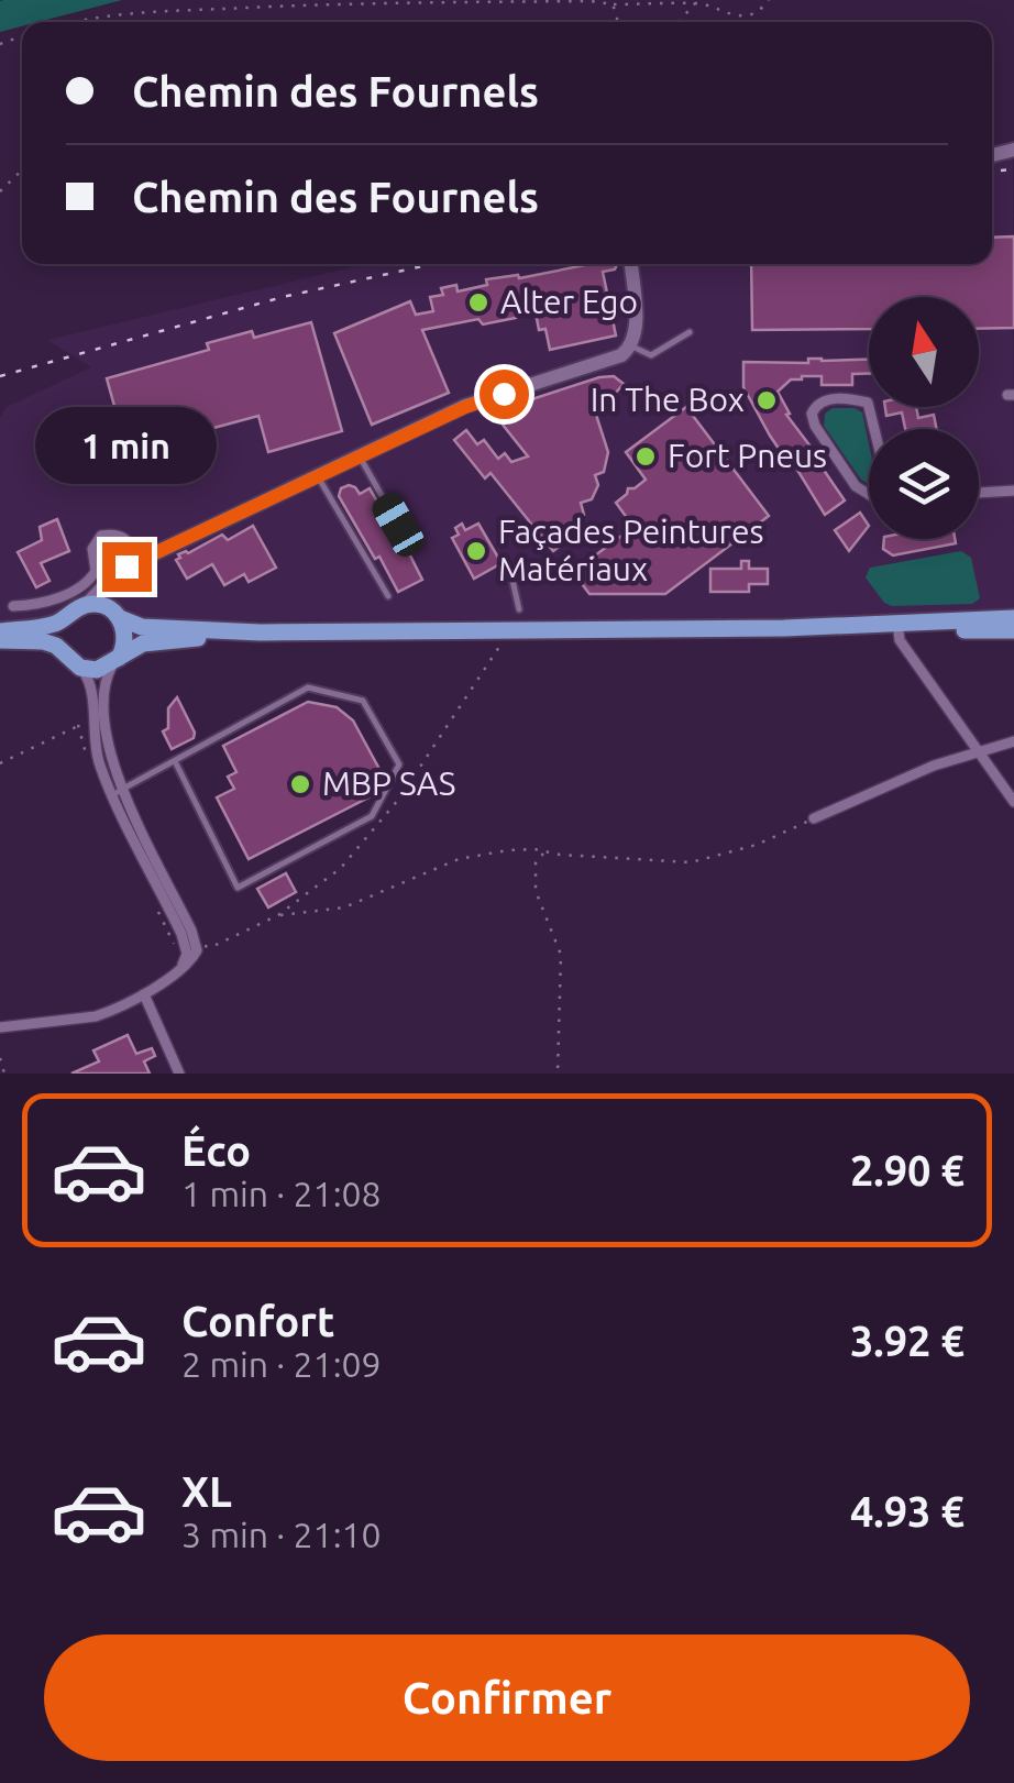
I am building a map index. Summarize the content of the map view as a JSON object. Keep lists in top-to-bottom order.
{
  "places": [
    "Alter Ego",
    "In The Box",
    "Fort Pneus",
    "Façades Peintures Matériaux",
    "MBP SAS"
  ],
  "north": "top",
  "page": {
    "banner": ["Chemin des Fournels", "Chemin des Fournels"],
    "bubble": "1 min",
    "list": [
      {
        "name": "Éco",
        "note": "1 min · 21:08",
        "value": "2.90 €"
      },
      {
        "name": "Confort",
        "note": "2 min · 21:09",
        "value": "3.92 €"
      },
      {
        "name": "XL",
        "note": "3 min · 21:10",
        "value": "4.93 €"
      }
    ],
    "buttons": "Confirmer"
  }
}
